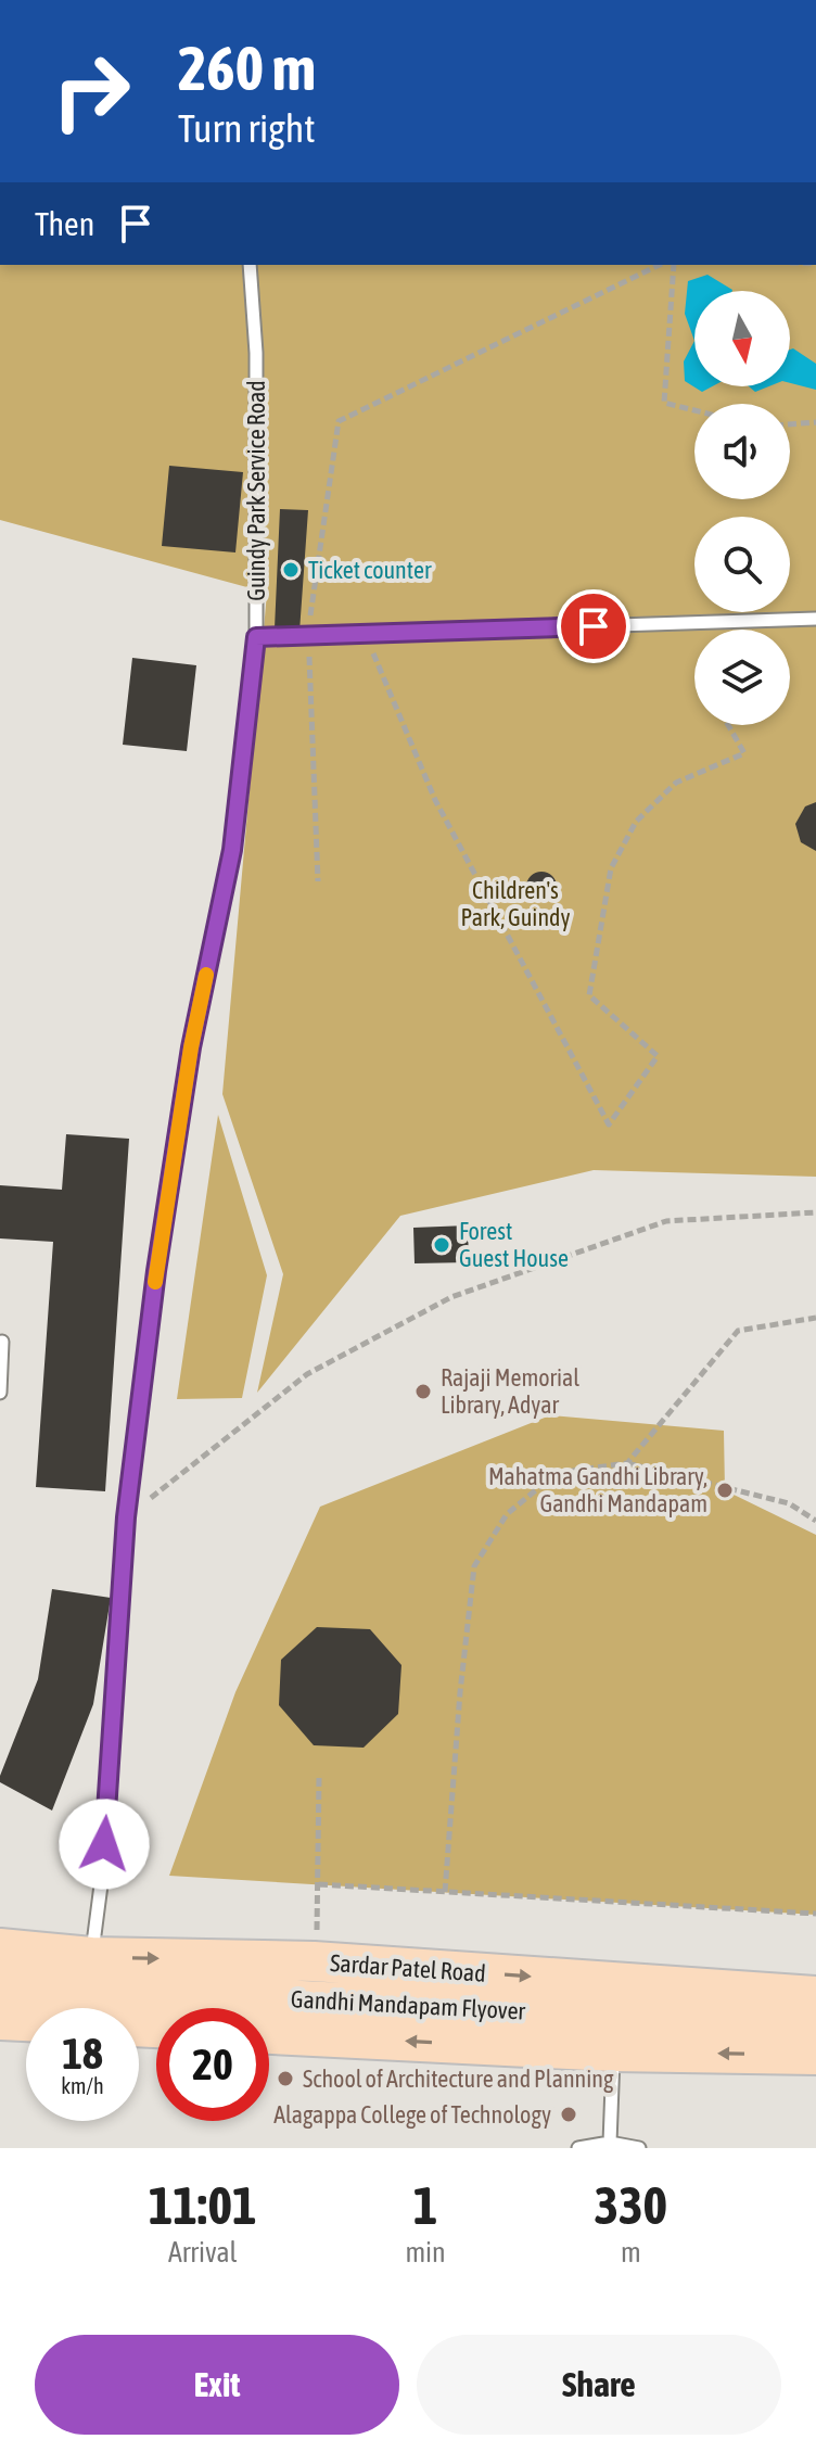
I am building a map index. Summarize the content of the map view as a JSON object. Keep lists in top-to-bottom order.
{
  "streets": {
    "main road": ["Sardar Patel Road", "Gandhi Mandapam Flyover"],
    "lane": ["Guindy Park Service Road"]
  },
  "crossings": [
    ["Guindy Park Service Road", "Sardar Patel Road"]
  ],
  "parks": ["Children's Park, Guindy"],
  "places": [
    "Ticket counter",
    "Forest Guest House",
    "Rajaji Memorial Library, Adyar",
    "Mahatma Gandhi Library, Gandhi Mandapam",
    "School of Architecture and Planning",
    "Alagappa College of Technology"
  ],
  "north": "bottom",
  "page": {
    "turn": ["260 m", "Turn right"],
    "then": "Then",
    "speed": "18 km/h",
    "limit": "20",
    "eta": [
      "11:01",
      "Arrival",
      "1",
      "min",
      "330",
      "m"
    ],
    "buttons": ["Exit", "Share"]
  }
}
